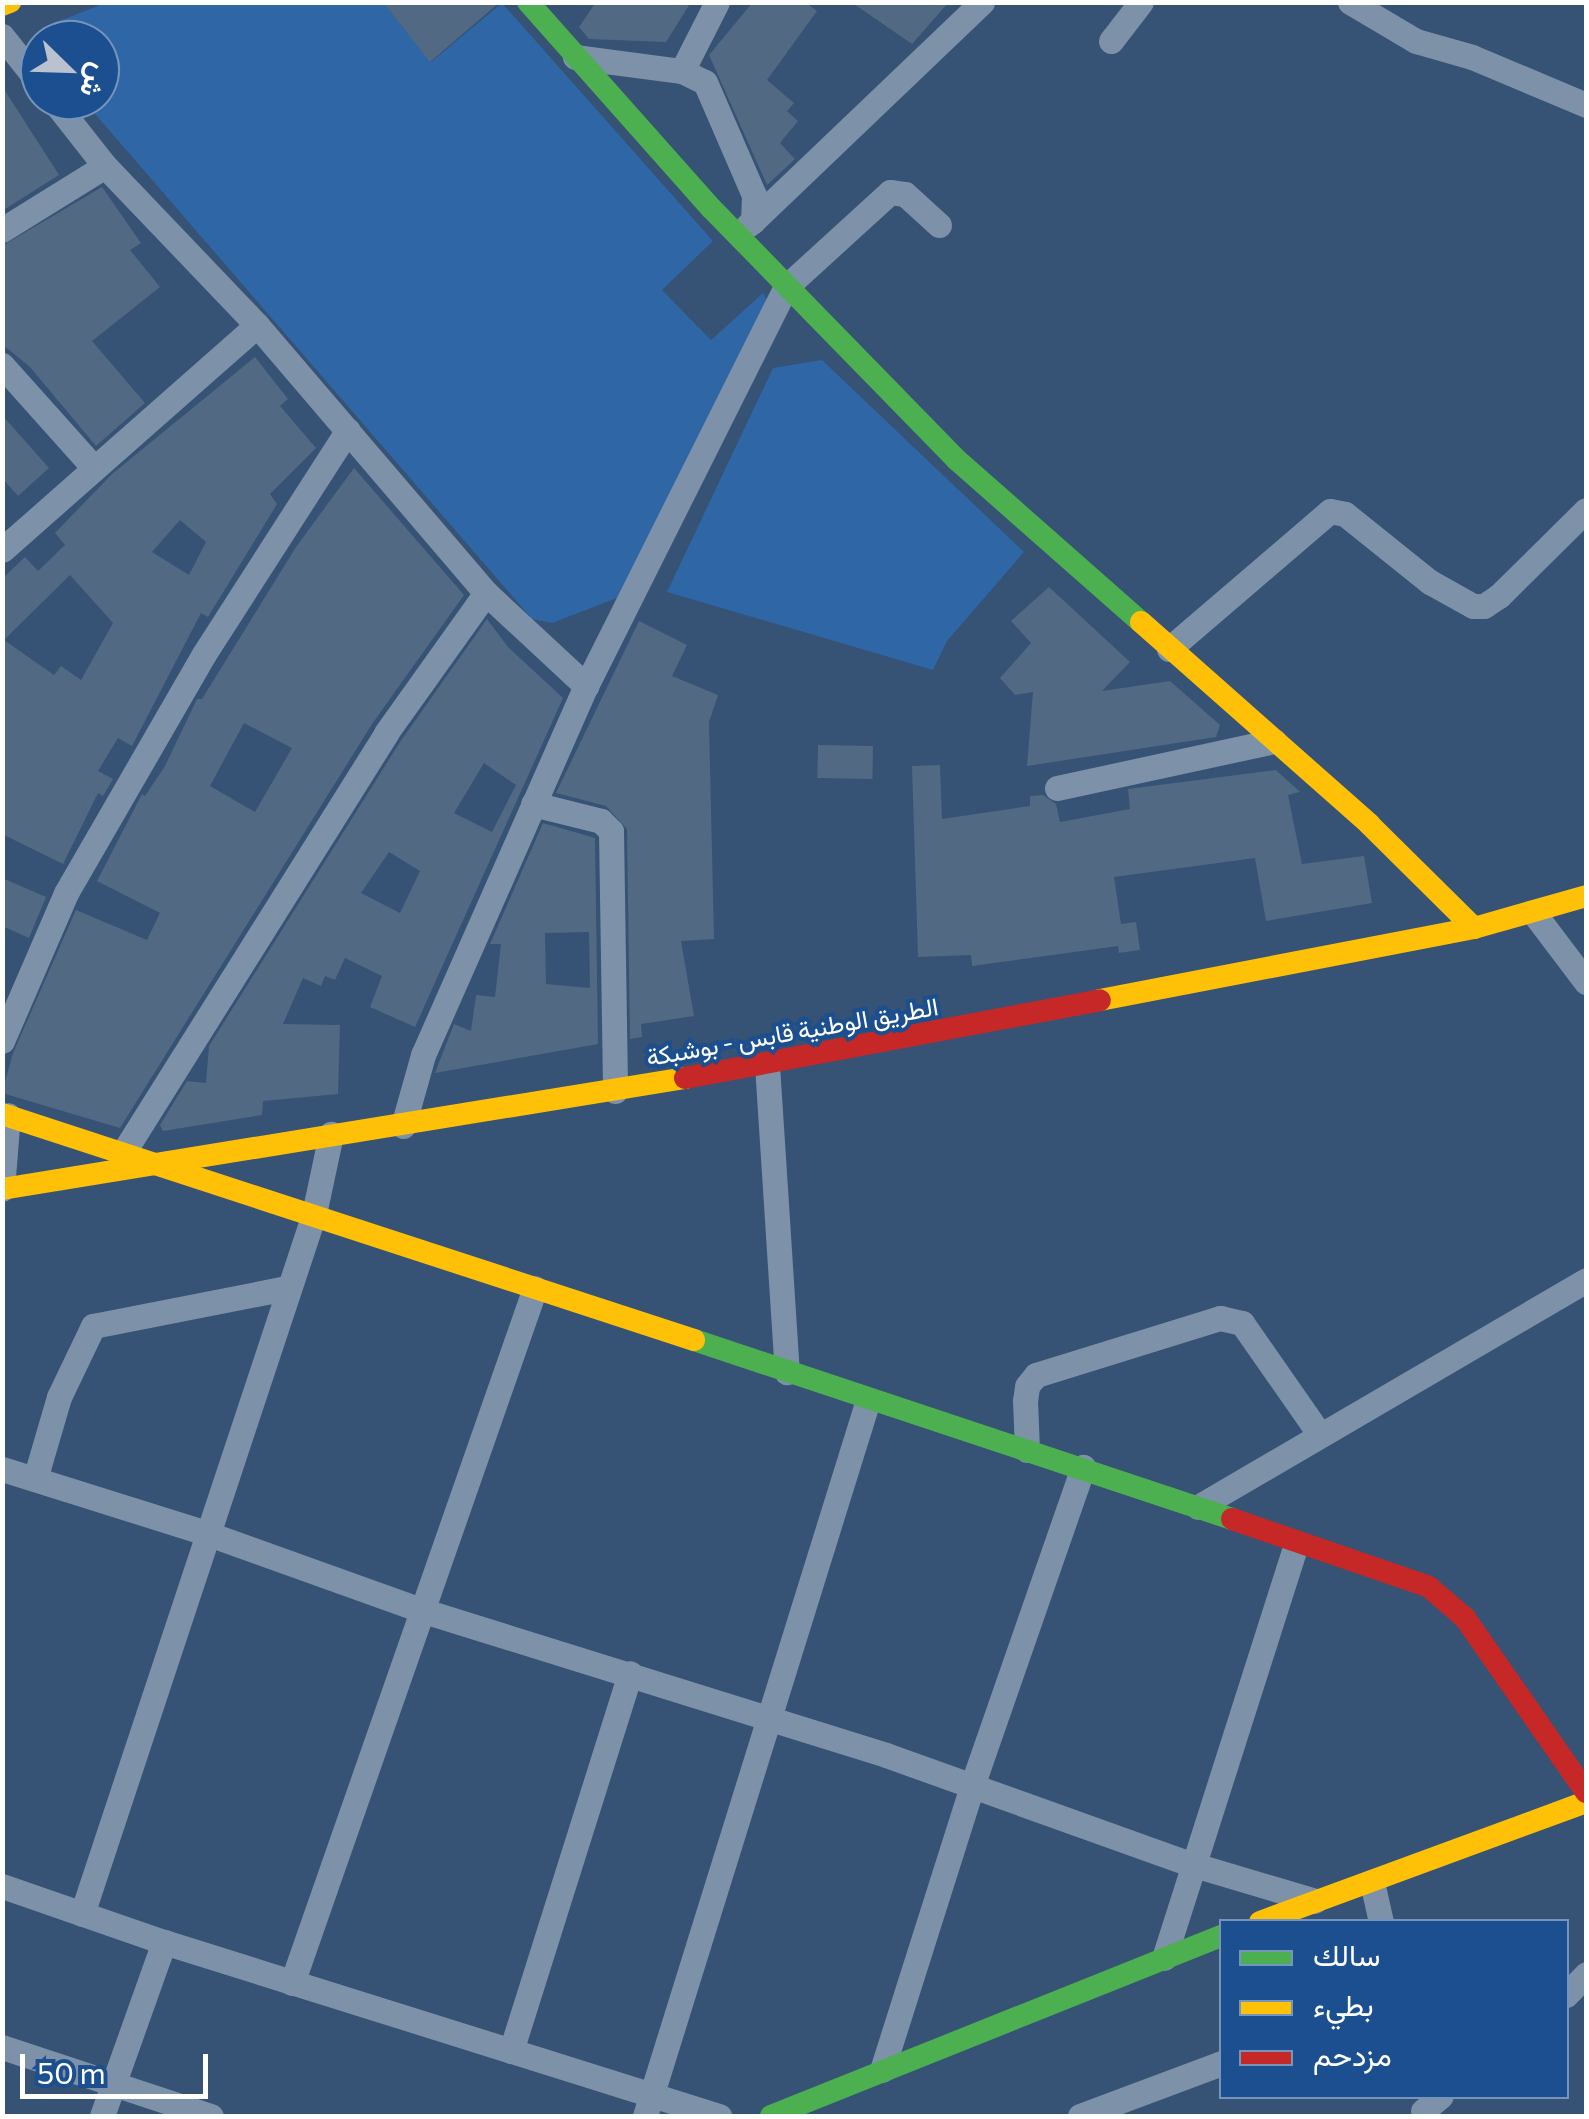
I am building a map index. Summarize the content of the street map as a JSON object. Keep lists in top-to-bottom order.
{
  "streets": {
    "street": ["الطريق الوطنية قابس - بوشبكة"]
  },
  "legend": ["سالك", "بطيء", "مزدحم"],
  "scale_bar": "50 m",
  "north": "bottom right"
}
